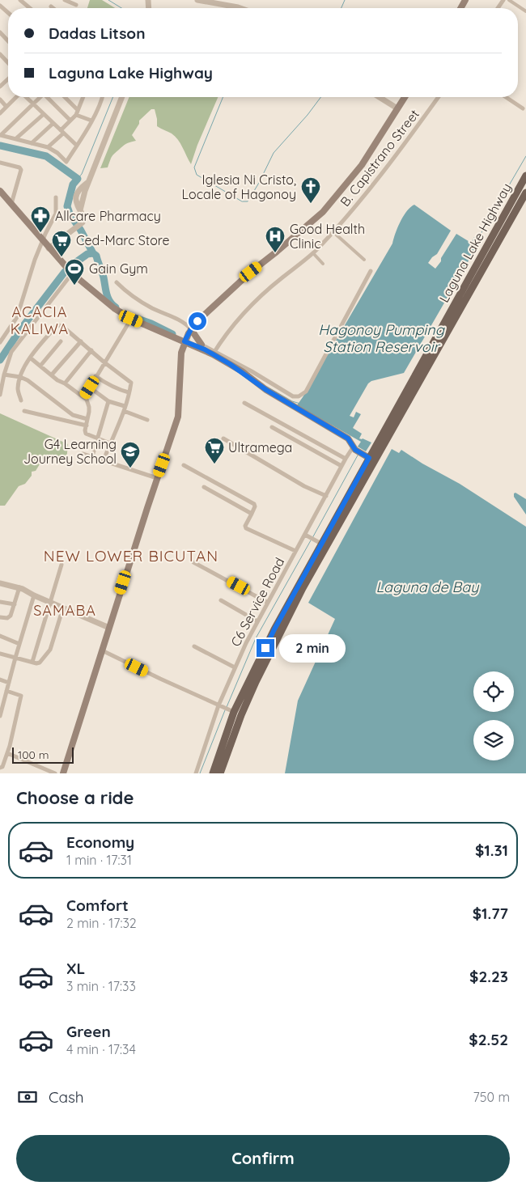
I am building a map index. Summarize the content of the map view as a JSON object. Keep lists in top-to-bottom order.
{
  "streets": {
    "main road": ["Laguna Lake Highway"],
    "street": ["B. Capistrano Street", "C6 Service Road"]
  },
  "districts": ["ACACIA KALIWA", "NEW LOWER BICUTAN", "SAMABA"],
  "water": ["Hagonoy Pumping Station Reservoir", "Laguna de Bay"],
  "places": {
    "church": ["Iglesia Ni Cristo, Locale of Hagonoy"],
    "pharmacy": ["Allcare Pharmacy"],
    "hospital": ["Good Health Clinic"],
    "supermarket": ["Ced-Marc Store", "Ultramega"],
    "sports": ["Gain Gym"],
    "school or university": ["G4 Learning Journey School"]
  },
  "scale_bar": "100 m",
  "page": {
    "banner": ["Dadas Litson", "Laguna Lake Highway"],
    "bubble": "2 min",
    "scale": "100 m",
    "heading": "Choose a ride",
    "list": [
      {
        "name": "Economy",
        "note": "1 min · 17:31",
        "value": "$1.31"
      },
      {
        "name": "Comfort",
        "note": "2 min · 17:32",
        "value": "$1.77"
      },
      {
        "name": "XL",
        "note": "3 min · 17:33",
        "value": "$2.23"
      },
      {
        "name": "Green",
        "note": "4 min · 17:34",
        "value": "$2.52"
      }
    ],
    "pay": ["Cash", "750 m"],
    "buttons": "Confirm"
  }
}
